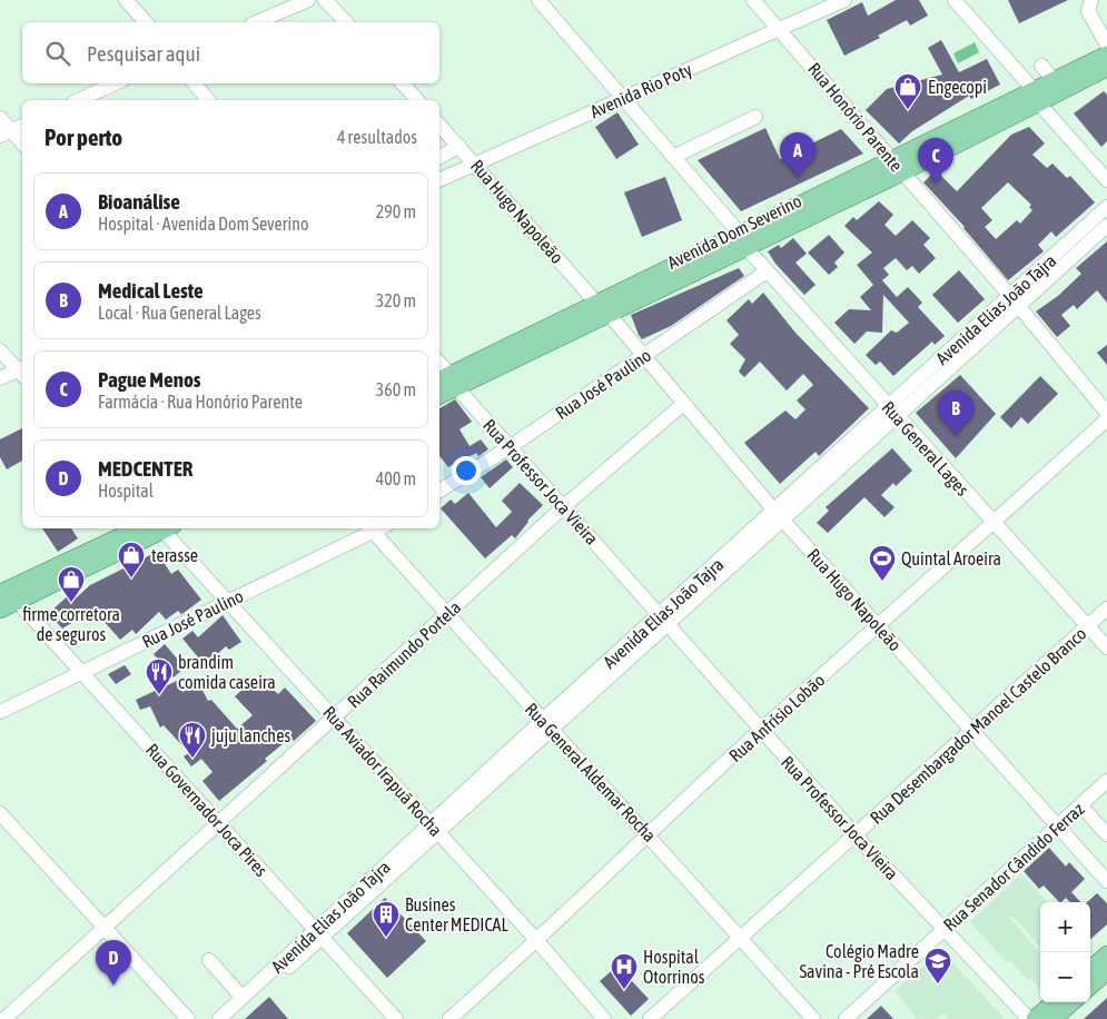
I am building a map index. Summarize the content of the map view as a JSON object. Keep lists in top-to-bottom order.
{
  "streets": {
    "main road": ["Avenida Dom Severino"],
    "street": [
      "Avenida Rio Poty",
      "Rua Honório Parente",
      "Rua Hugo Napoleão",
      "Avenida Elias João Tajra",
      "Rua José Paulino",
      "Rua General Lages",
      "Rua Professor Joca Vieira",
      "Rua Raimundo Portela",
      "Rua Anfrísio Lobão",
      "Rua Desembargador Manoel Castelo Branco",
      "Rua Aviador Irapuã Rocha",
      "Rua General Aldemar Rocha",
      "Rua Governador Joca Pires",
      "Rua Senador Cândido Ferraz"
    ]
  },
  "crossings": [
    ["Avenida Rio Poty", "Rua Honório Parente"],
    ["Avenida Rio Poty", "Rua Hugo Napoleão"],
    ["Rua Honório Parente", "Avenida Dom Severino"],
    ["Rua Honório Parente", "Avenida Elias João Tajra"],
    ["Rua Hugo Napoleão", "Avenida Dom Severino"],
    ["Rua Hugo Napoleão", "Avenida Elias João Tajra"],
    ["Rua Hugo Napoleão", "Rua José Paulino"],
    ["Rua Hugo Napoleão", "Rua Raimundo Portela"],
    ["Rua Hugo Napoleão", "Rua Anfrísio Lobão"],
    ["Rua Hugo Napoleão", "Rua Desembargador Manoel Castelo Branco"],
    ["Rua Hugo Napoleão", "Rua Senador Cândido Ferraz"],
    ["Avenida Dom Severino", "Rua General Lages"],
    ["Avenida Dom Severino", "Rua Professor Joca Vieira"],
    ["Avenida Elias João Tajra", "Rua General Lages"],
    ["Avenida Elias João Tajra", "Rua Professor Joca Vieira"],
    ["Avenida Elias João Tajra", "Rua Aviador Irapuã Rocha"],
    ["Avenida Elias João Tajra", "Rua General Aldemar Rocha"],
    ["Avenida Elias João Tajra", "Rua Governador Joca Pires"],
    ["Rua José Paulino", "Rua General Lages"],
    ["Rua José Paulino", "Rua Professor Joca Vieira"],
    ["Rua José Paulino", "Rua Aviador Irapuã Rocha"],
    ["Rua José Paulino", "Rua General Aldemar Rocha"],
    ["Rua José Paulino", "Rua Governador Joca Pires"],
    ["Rua General Lages", "Rua Anfrísio Lobão"],
    ["Rua General Lages", "Rua Desembargador Manoel Castelo Branco"],
    ["Rua Professor Joca Vieira", "Rua Raimundo Portela"],
    ["Rua Professor Joca Vieira", "Rua Anfrísio Lobão"],
    ["Rua Professor Joca Vieira", "Rua Desembargador Manoel Castelo Branco"],
    ["Rua Professor Joca Vieira", "Rua Senador Cândido Ferraz"],
    ["Rua Raimundo Portela", "Rua Aviador Irapuã Rocha"],
    ["Rua Raimundo Portela", "Rua General Aldemar Rocha"],
    ["Rua Raimundo Portela", "Rua Governador Joca Pires"],
    ["Rua Anfrísio Lobão", "Rua Aviador Irapuã Rocha"],
    ["Rua Anfrísio Lobão", "Rua General Aldemar Rocha"],
    ["Rua Desembargador Manoel Castelo Branco", "Rua General Aldemar Rocha"]
  ],
  "places": {
    "shop": ["Engecopi", "terasse", "firme corretora de seguros"],
    "sports": ["Quintal Aroeira"],
    "restaurant": ["brandim comida caseira", "juju lanches"],
    "building": ["Busines Center MEDICAL"],
    "school or university": ["Colégio Madre Savina - Pré Escola"],
    "hospital": ["Hospital Otorrinos"]
  },
  "page": {
    "search": "Pesquisar aqui",
    "heading": ["Por perto", "4 resultados"],
    "pins": [
      "A",
      "C",
      "B",
      "D"
    ],
    "list": [
      {
        "mark": "A",
        "name": "Bioanálise",
        "note": "Hospital · Avenida Dom Severino",
        "value": "290 m"
      },
      {
        "mark": "B",
        "name": "Medical Leste",
        "note": "Local · Rua General Lages",
        "value": "320 m"
      },
      {
        "mark": "C",
        "name": "Pague Menos",
        "note": "Farmácia · Rua Honório Parente",
        "value": "360 m"
      },
      {
        "mark": "D",
        "name": "MEDCENTER",
        "note": "Hospital",
        "value": "400 m"
      }
    ],
    "map_buttons": ["+", "−"]
  }
}
